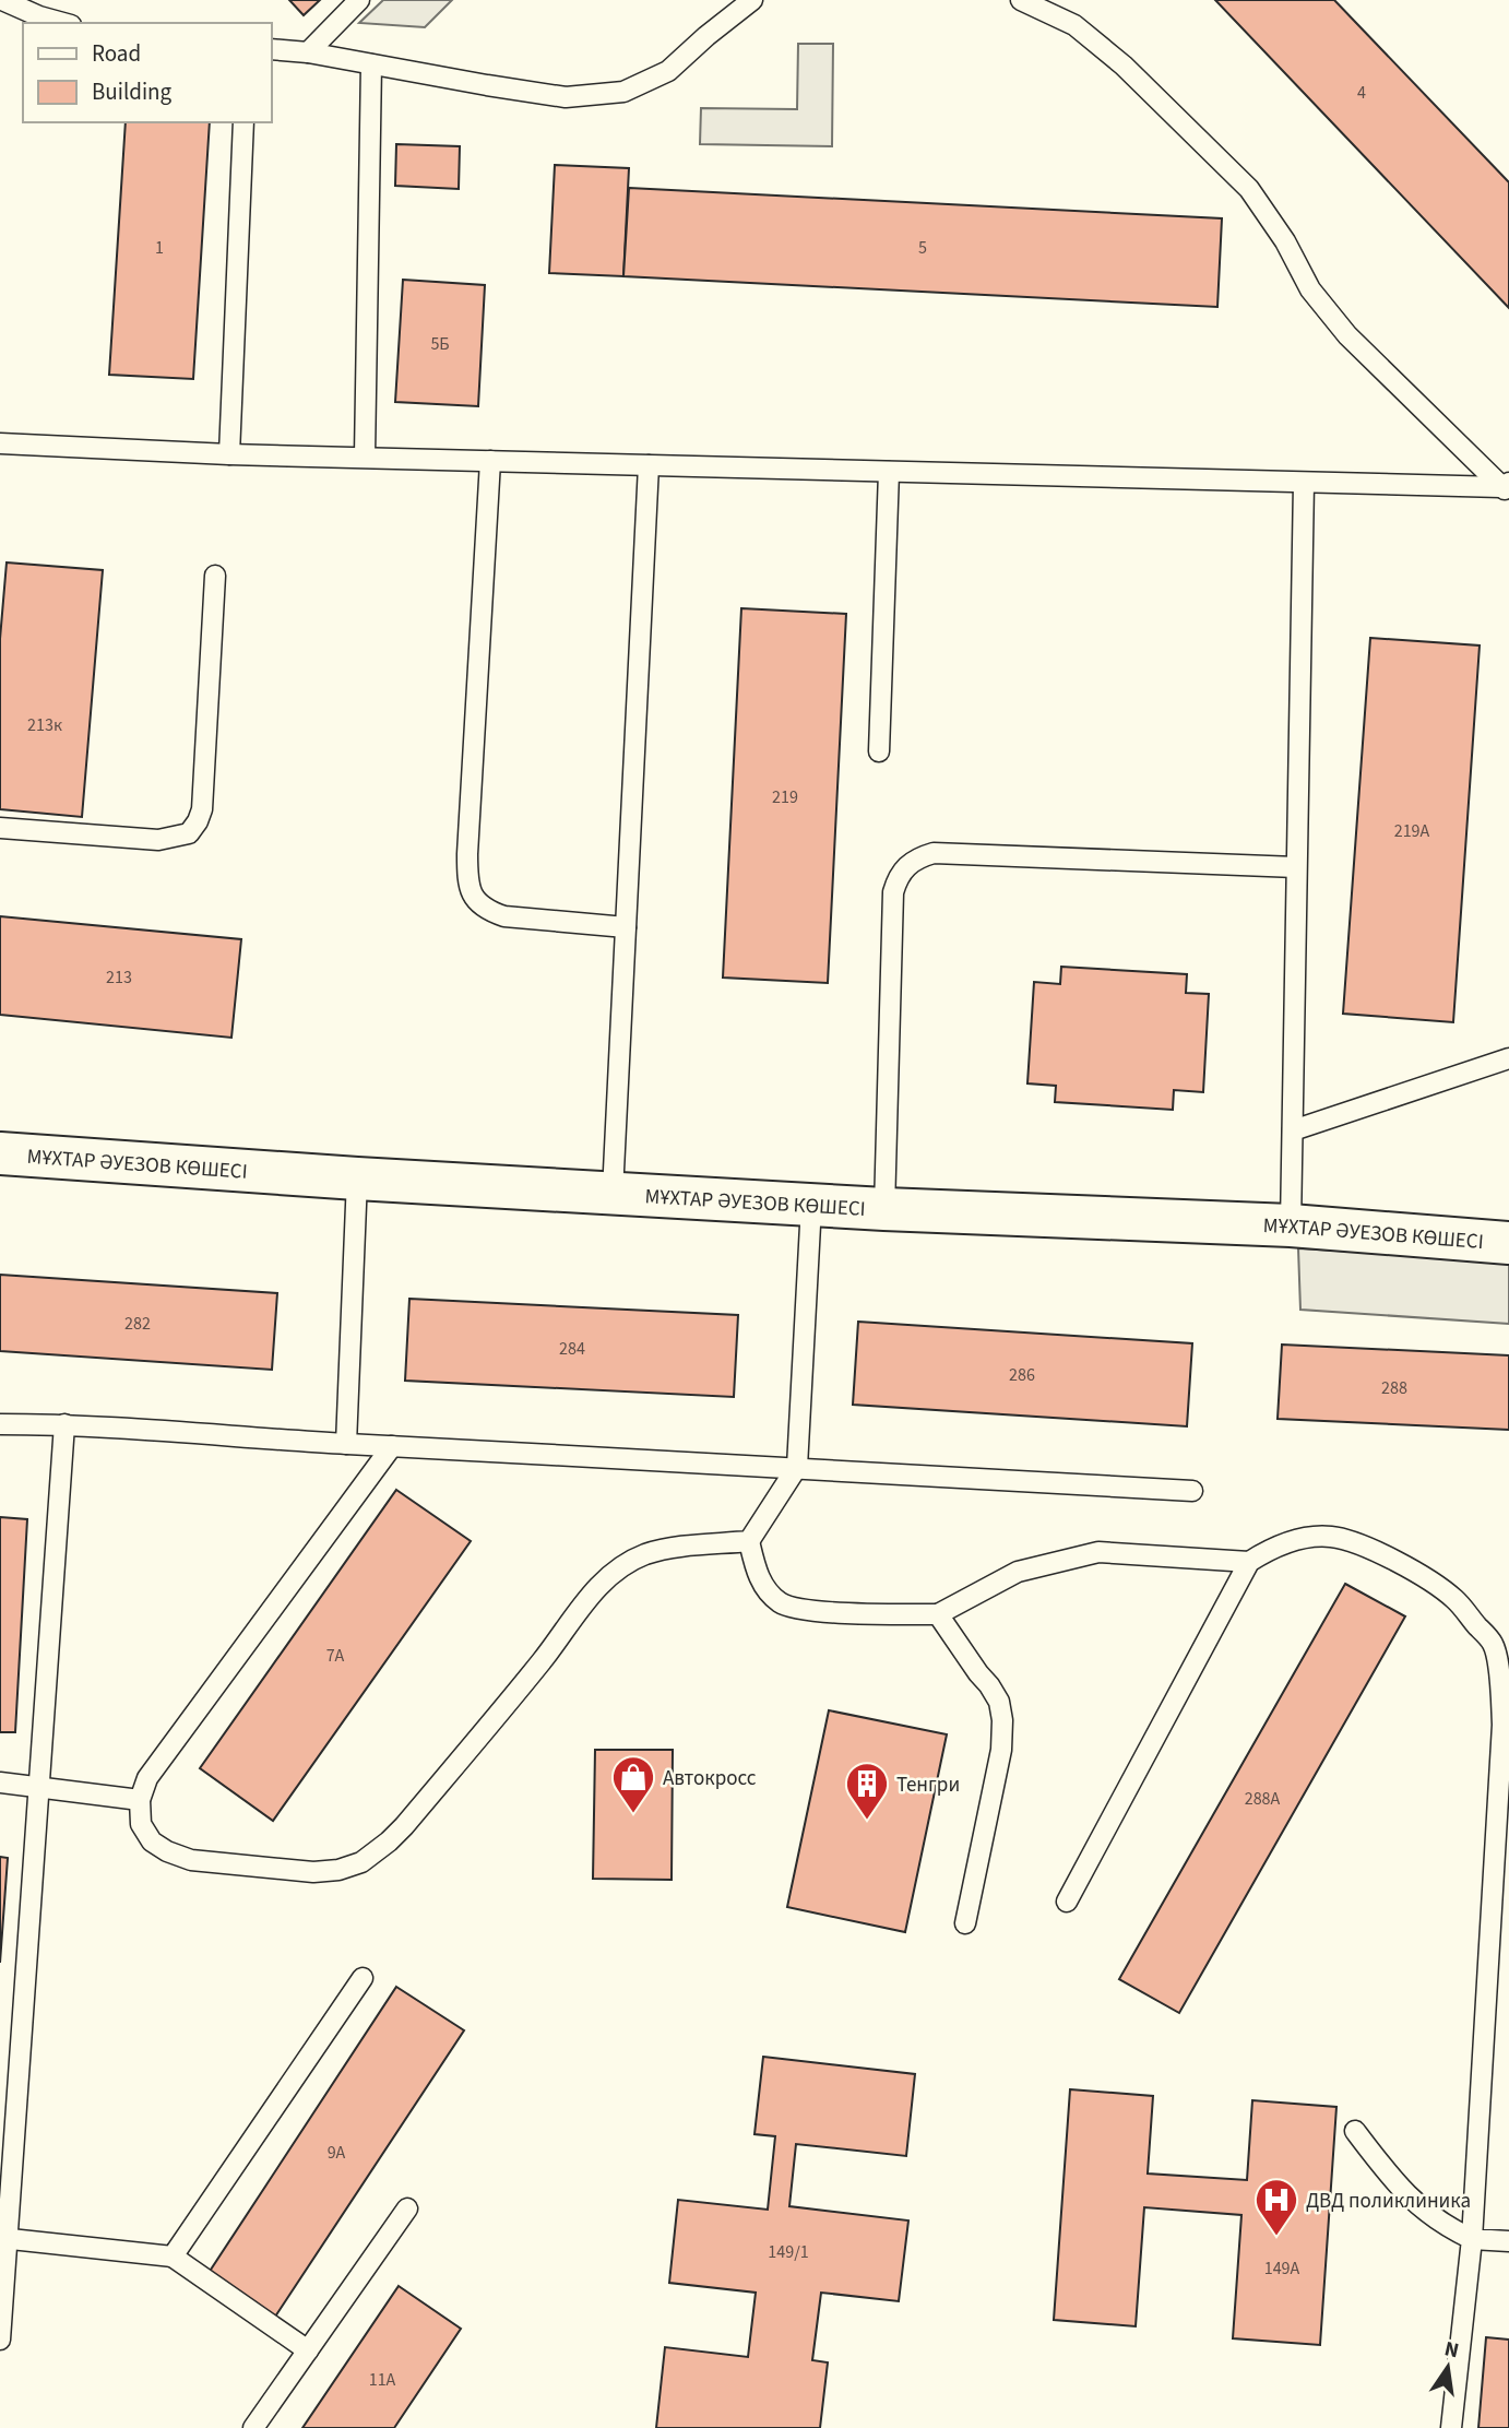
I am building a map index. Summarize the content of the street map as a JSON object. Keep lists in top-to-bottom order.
{
  "streets": {
    "street": ["МҰХТАР ӘУЕЗОВ КӨШЕСІ"]
  },
  "places": {
    "shop": ["Автокросс"],
    "building": ["Тенгри"],
    "hospital": ["ДВД поликлиника"]
  },
  "house_numbers": [
    "4",
    "1",
    "5",
    "5Б",
    "213к",
    "219",
    "219А",
    "213",
    "282",
    "284",
    "286",
    "288",
    "7А",
    "288А",
    "9А",
    "149/1",
    "149А",
    "11А"
  ],
  "legend": ["Road", "Building"],
  "north": "top"
}
